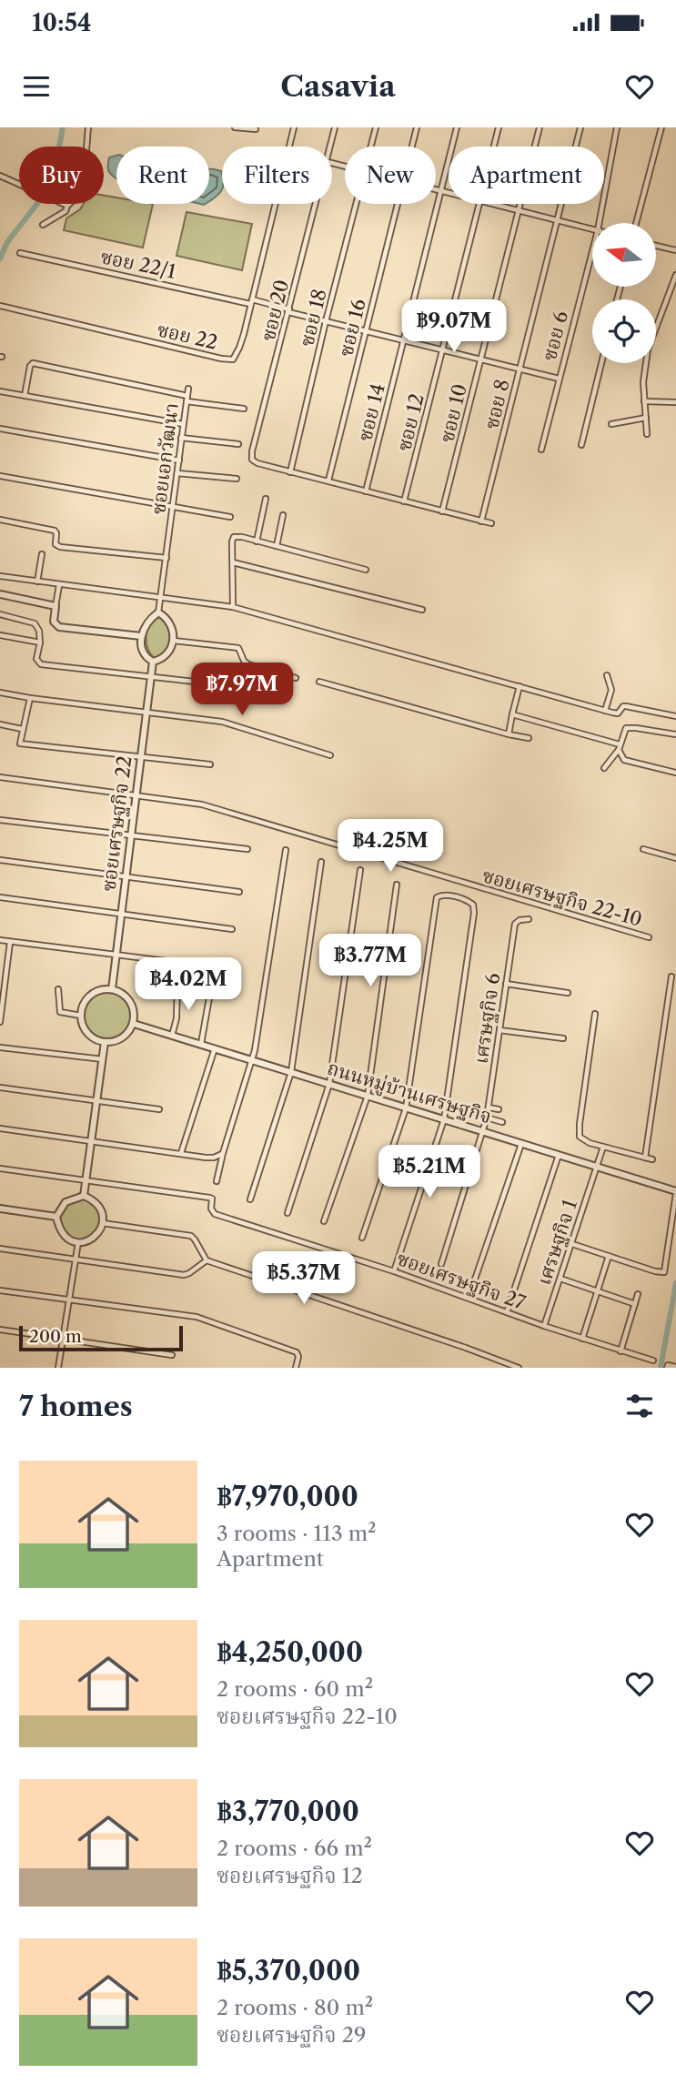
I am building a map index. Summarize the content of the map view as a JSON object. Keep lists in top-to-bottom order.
{
  "streets": {
    "street": [
      "ซอย 22/1",
      "ซอย 20",
      "ซอย 18",
      "ซอย 16",
      "ซอย 22",
      "ซอย 6",
      "ซอย 8",
      "ซอย 14",
      "ซอย 10",
      "ซอย 12",
      "ซอยเอกวัฒนา",
      "ซอยเศรษฐกิจ 22",
      "ซอยเศรษฐกิจ 22-10",
      "เศรษฐกิจ 6",
      "ถนนหมู่บ้านเศรษฐกิจ",
      "เศรษฐกิจ 1",
      "ซอยเศรษฐกิจ 27"
    ]
  },
  "crossings": [
    ["ซอย 22/1", "ซอย 20"],
    ["ซอย 22/1", "ซอย 18"],
    ["ซอย 22/1", "ซอย 16"],
    ["ซอย 22/1", "ซอย 22"],
    ["ซอย 22/1", "ซอย 6"],
    ["ซอย 22/1", "ซอย 8"],
    ["ซอย 22/1", "ซอย 14"],
    ["ซอย 22/1", "ซอย 10"],
    ["ซอย 22/1", "ซอย 12"],
    ["ซอย 20", "ซอย 18"],
    ["ซอยเศรษฐกิจ 22", "ซอยเศรษฐกิจ 22-10"],
    ["ซอยเศรษฐกิจ 22", "ถนนหมู่บ้านเศรษฐกิจ"],
    ["เศรษฐกิจ 6", "ถนนหมู่บ้านเศรษฐกิจ"],
    ["ถนนหมู่บ้านเศรษฐกิจ", "เศรษฐกิจ 1"],
    ["เศรษฐกิจ 1", "ซอยเศรษฐกิจ 27"]
  ],
  "scale_bar": "200 m",
  "north": "left",
  "page": {
    "status": "10:54",
    "header": "Casavia",
    "chip": [
      "Buy",
      "Rent",
      "Filters",
      "New",
      "Apartment"
    ],
    "price": [
      "฿9.07M",
      "฿7.97M",
      "฿4.25M",
      "฿3.77M",
      "฿4.02M",
      "฿5.21M",
      "฿5.37M"
    ],
    "scale": "200 m",
    "heading": "7 homes",
    "list": [
      {
        "name": "฿7,970,000",
        "note": "3 rooms · 113 m² · Apartment"
      },
      {
        "name": "฿4,250,000",
        "note": "2 rooms · 60 m² · ซอยเศรษฐกิจ 22-10"
      },
      {
        "name": "฿3,770,000",
        "note": "2 rooms · 66 m² · ซอยเศรษฐกิจ 12"
      },
      {
        "name": "฿5,370,000",
        "note": "2 rooms · 80 m² · ซอยเศรษฐกิจ 29"
      }
    ]
  }
}
